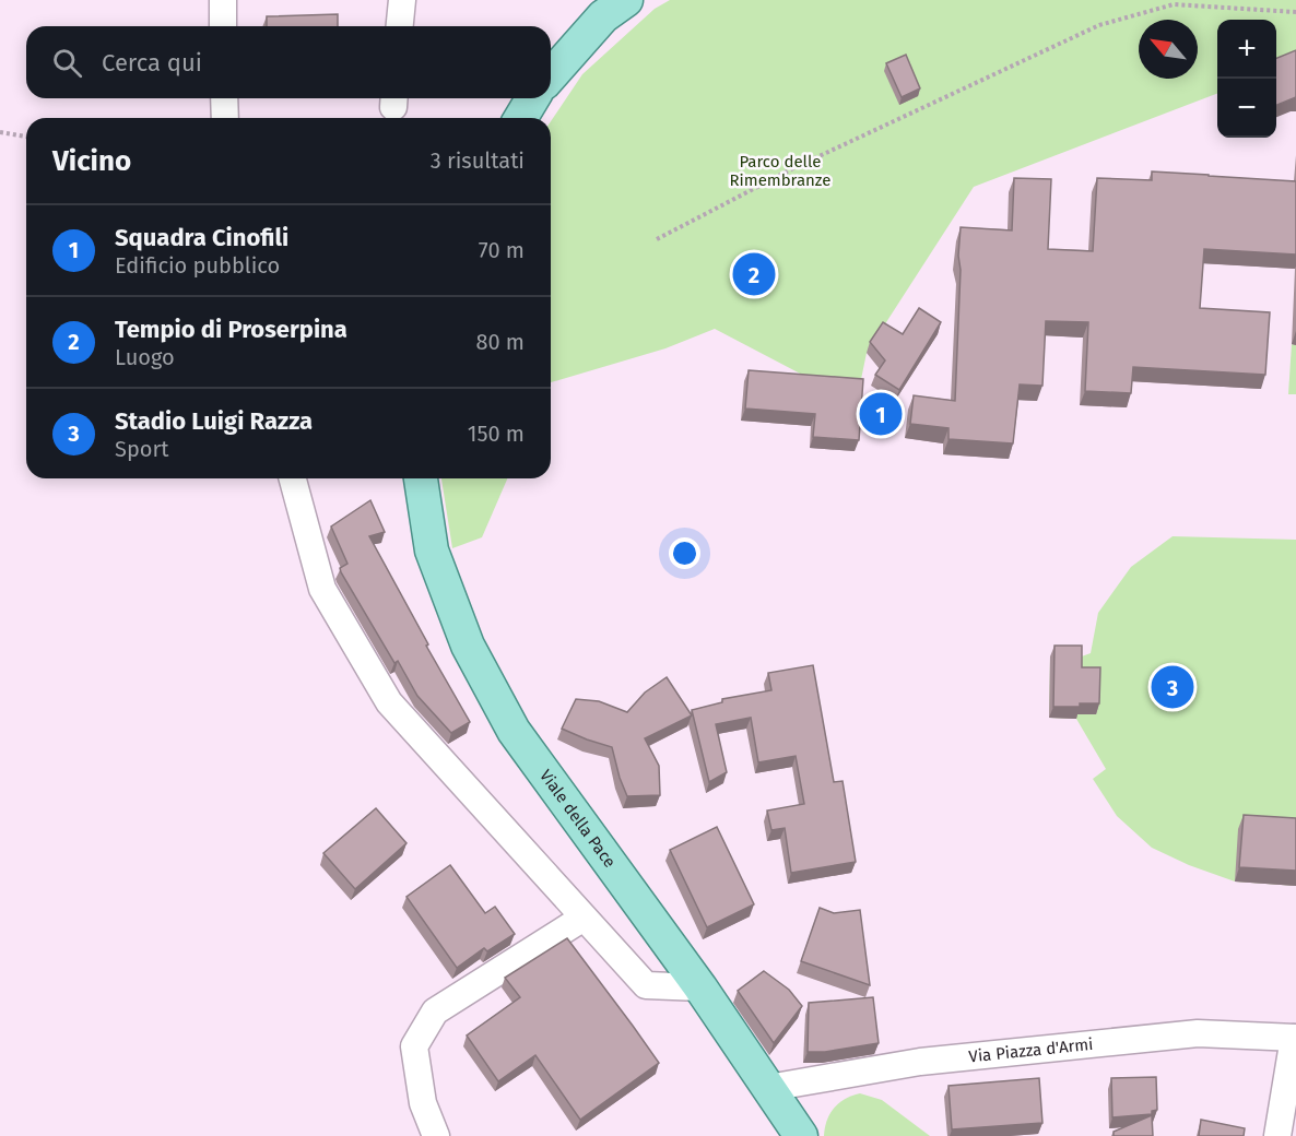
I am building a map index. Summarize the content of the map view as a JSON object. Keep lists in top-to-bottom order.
{
  "streets": {
    "main road": ["Viale della Pace"],
    "street": ["Via Piazza d'Armi"]
  },
  "crossings": [
    ["Viale della Pace", "Via Piazza d'Armi"]
  ],
  "parks": ["Parco delle Rimembranze"],
  "north": "top left",
  "page": {
    "map_buttons": ["+", "−"],
    "search": "Cerca qui",
    "heading": ["Vicino", "3 risultati"],
    "list": [
      {
        "mark": "1",
        "name": "Squadra Cinofili",
        "note": "Edificio pubblico",
        "value": "70 m"
      },
      {
        "mark": "2",
        "name": "Tempio di Proserpina",
        "note": "Luogo",
        "value": "80 m"
      },
      {
        "mark": "3",
        "name": "Stadio Luigi Razza",
        "note": "Sport",
        "value": "150 m"
      }
    ],
    "pins": ["2", "1", "3"]
  }
}
